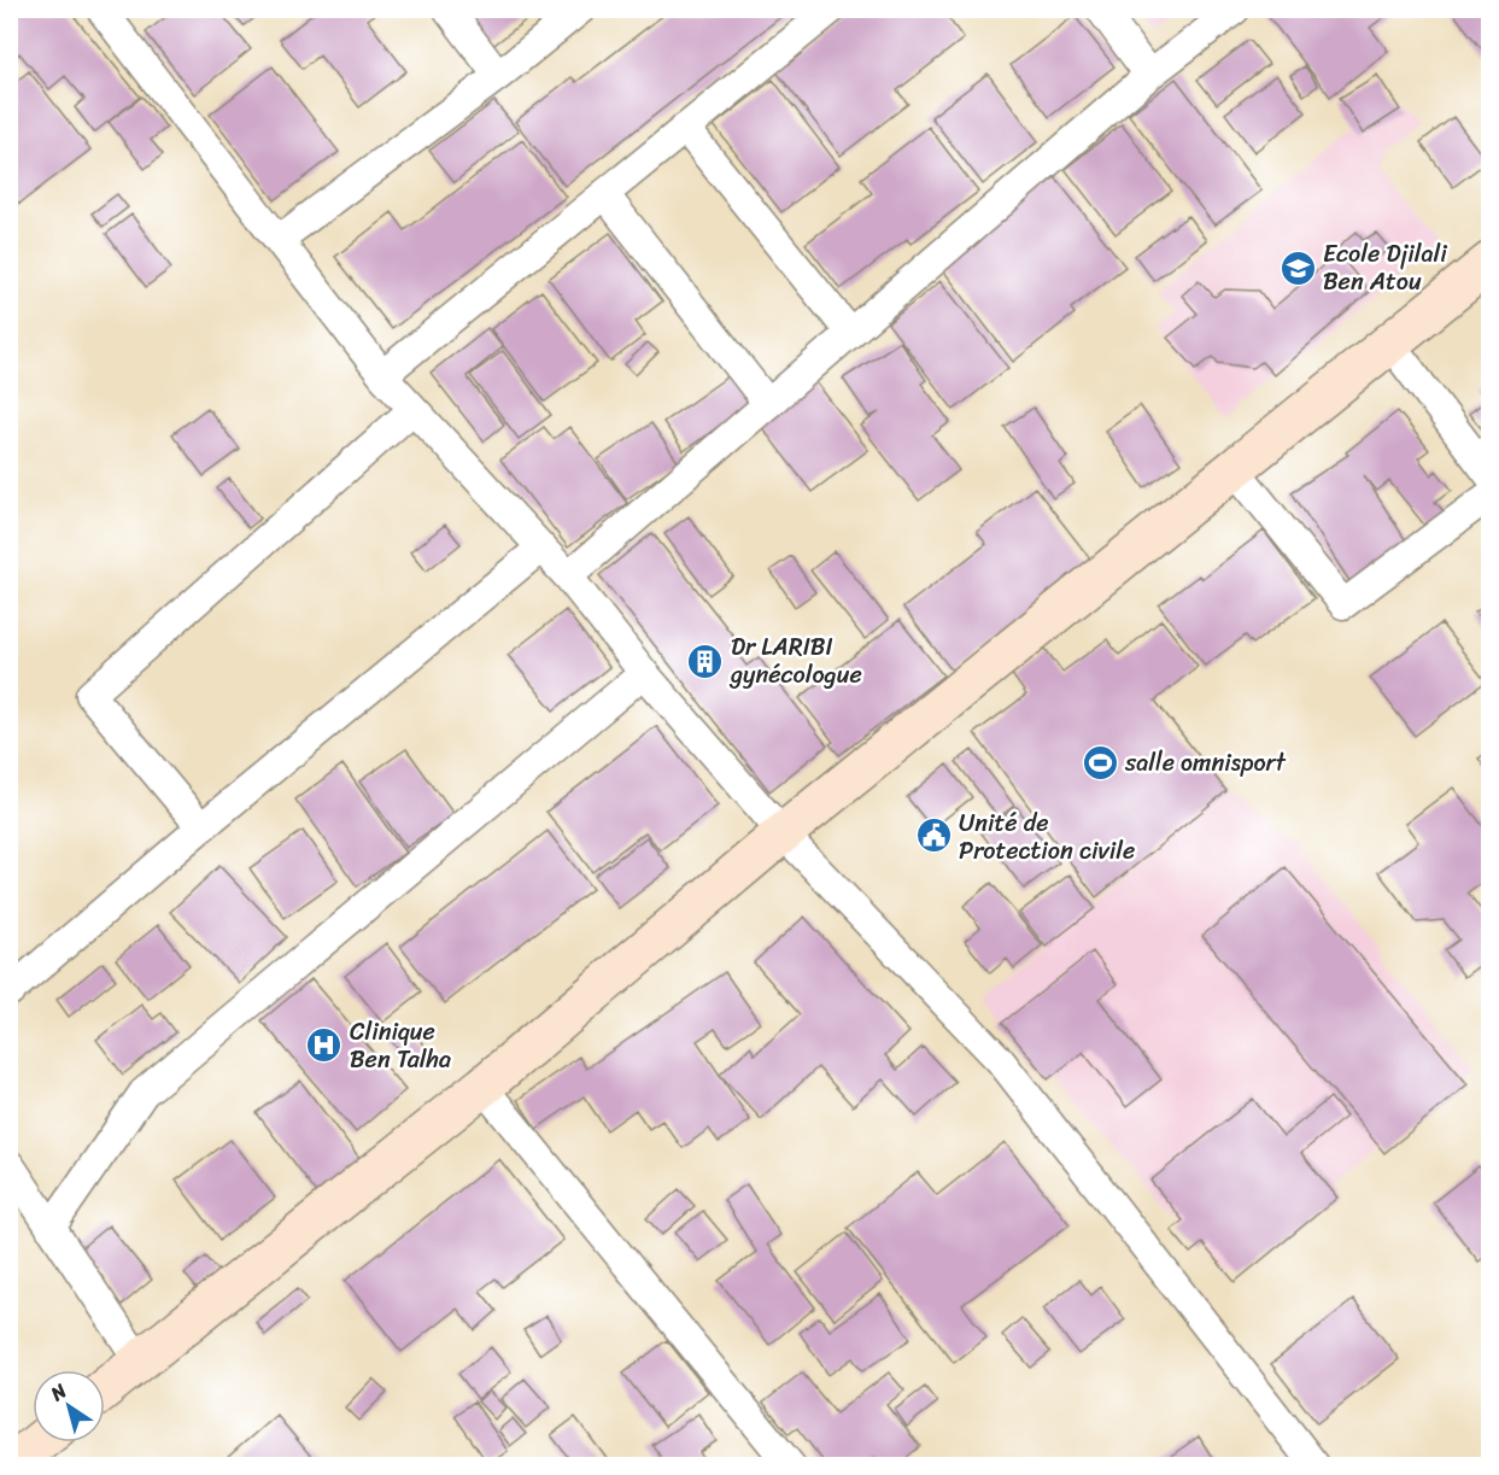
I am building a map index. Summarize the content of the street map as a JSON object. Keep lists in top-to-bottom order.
{
  "places": {
    "school or university": ["Ecole Djilali Ben Atou"],
    "building": ["Dr LARIBI gynécologue"],
    "sports": ["salle omnisport"],
    "public building": ["Unité de Protection civile"],
    "hospital": ["Clinique Ben Talha"]
  },
  "north": "top left"
}
